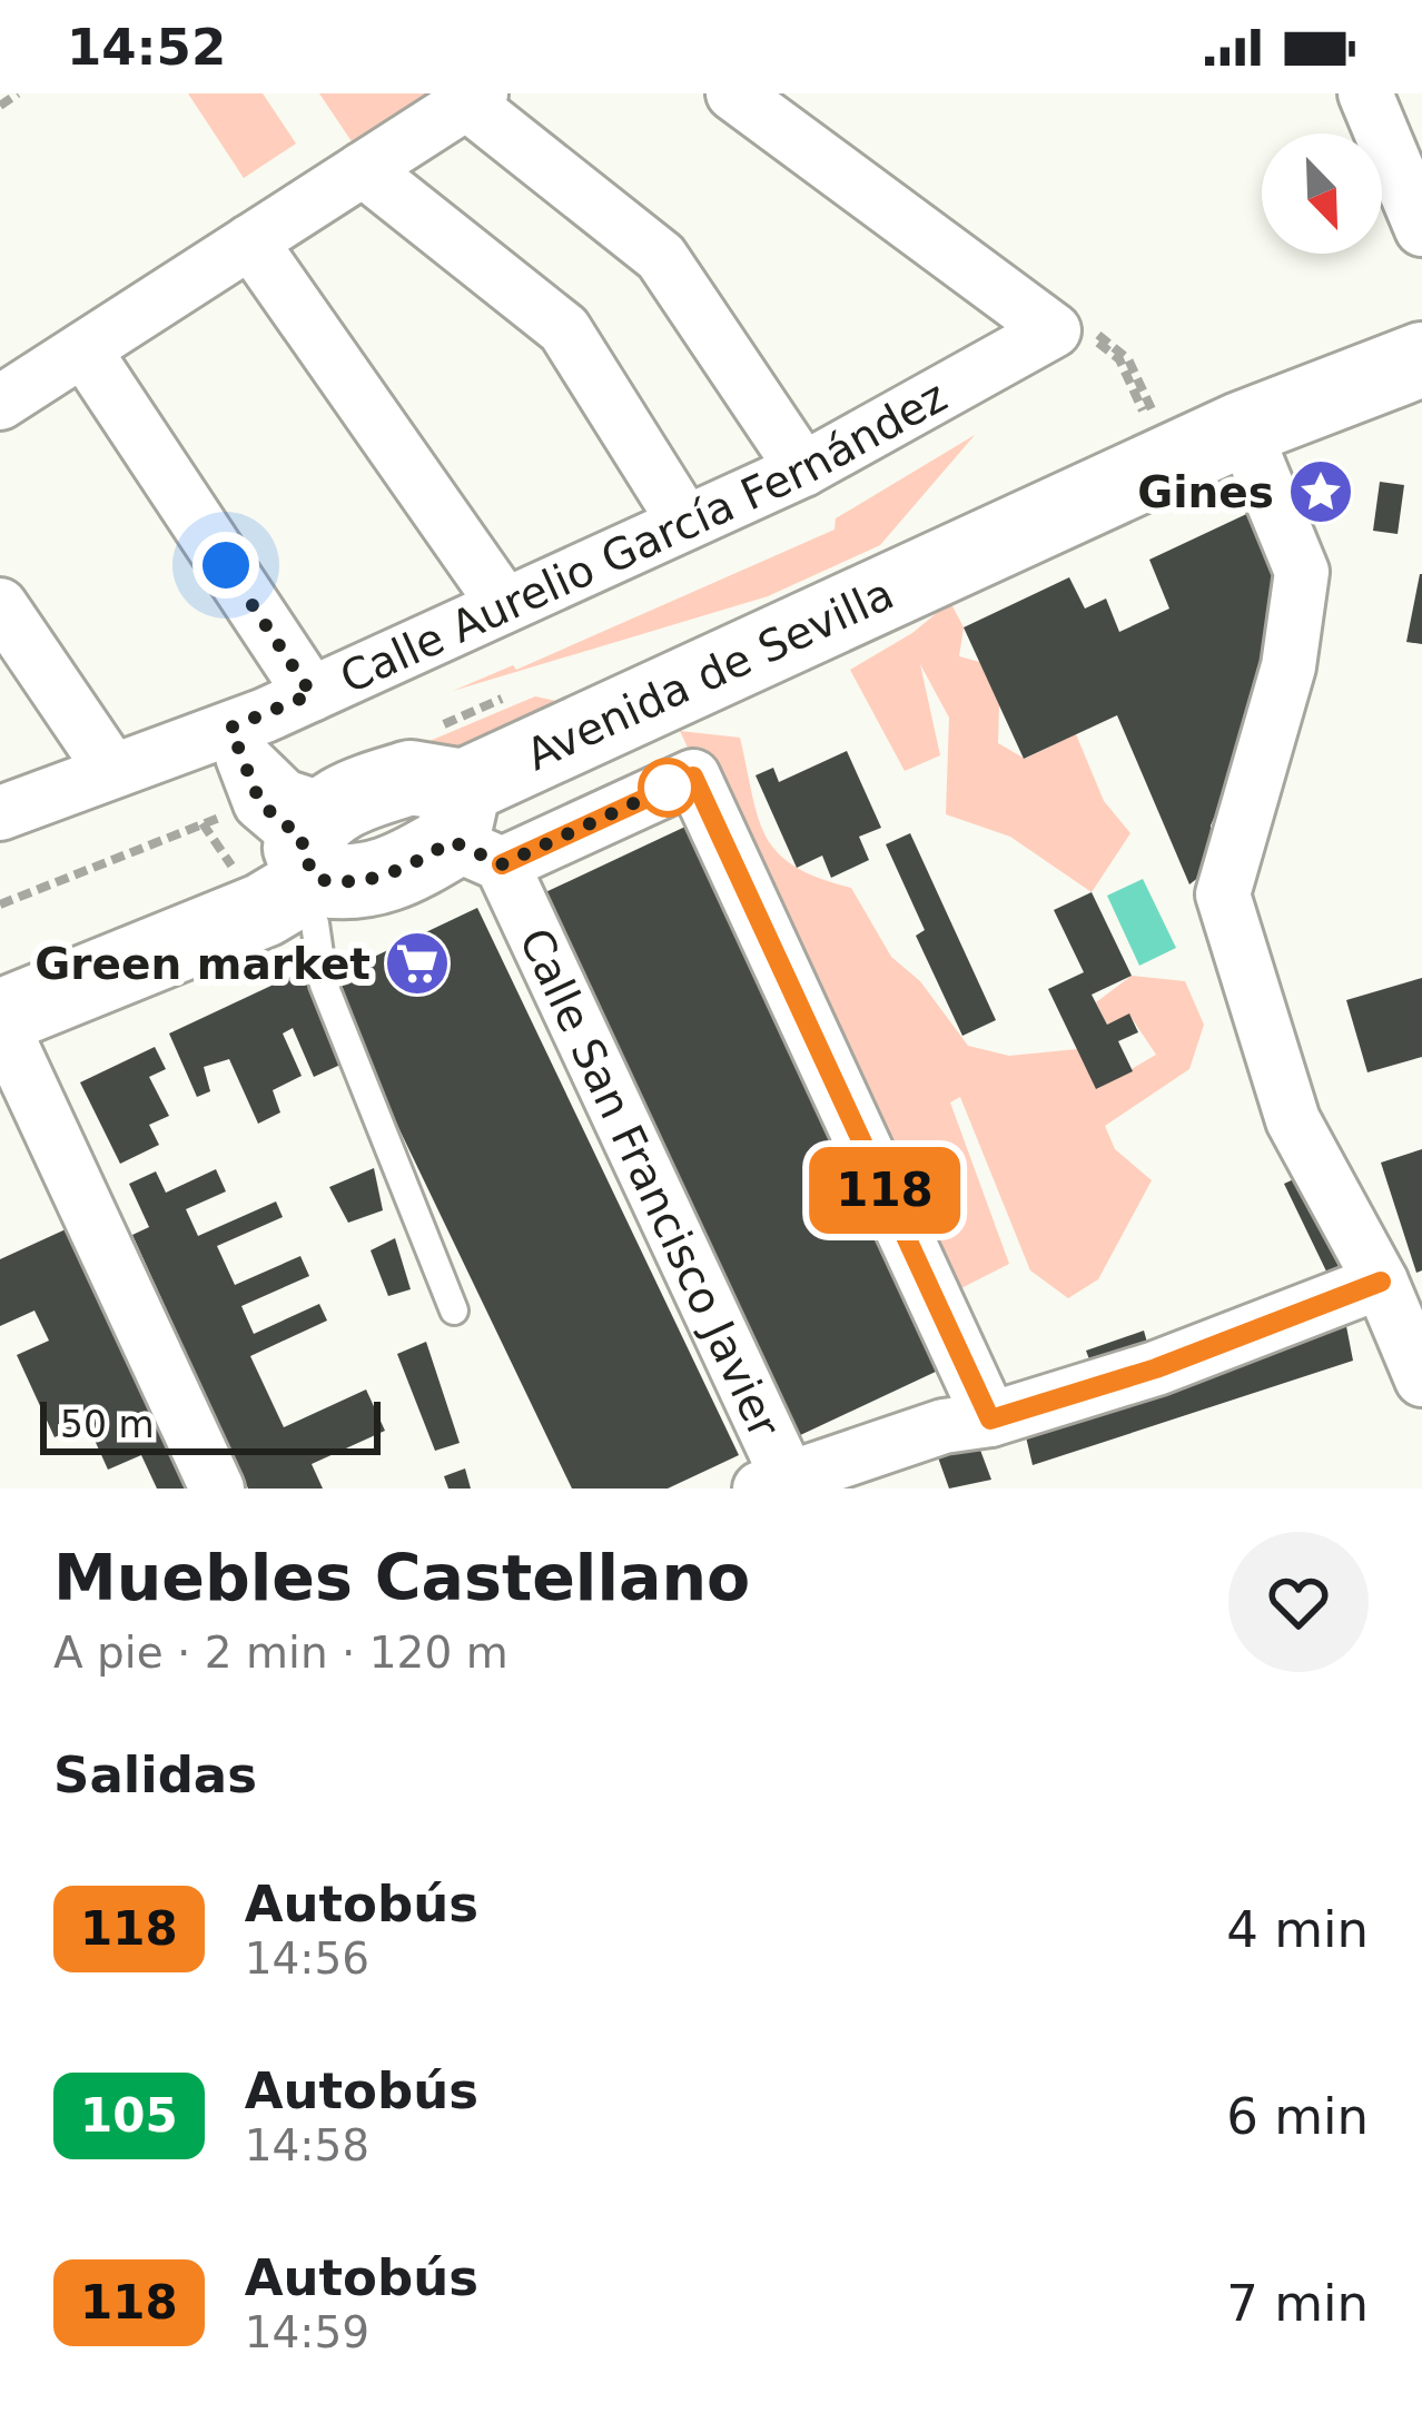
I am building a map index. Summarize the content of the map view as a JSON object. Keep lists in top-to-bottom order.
{
  "streets": {
    "main road": ["Avenida de Sevilla"],
    "street": ["Calle Aurelio García Fernández", "Calle San Francisco Javier"]
  },
  "crossings": [
    ["Avenida de Sevilla", "Calle San Francisco Javier"]
  ],
  "places": {
    "place": ["Gines"],
    "supermarket": ["Green market"]
  },
  "lines": ["bus line 118"],
  "scale_bar": "50 m",
  "north": "bottom right",
  "page": {
    "status": "14:52",
    "on_map": "118",
    "scale": "50 m",
    "heading": [
      ["Muebles Castellano", "A pie · 2 min · 120 m"],
      "Salidas"
    ],
    "list": [
      {
        "mark": "118",
        "name": "Autobús",
        "note": "14:56",
        "value": "4 min"
      },
      {
        "mark": "105",
        "name": "Autobús",
        "note": "14:58",
        "value": "6 min"
      },
      {
        "mark": "118",
        "name": "Autobús",
        "note": "14:59",
        "value": "7 min"
      }
    ]
  }
}
